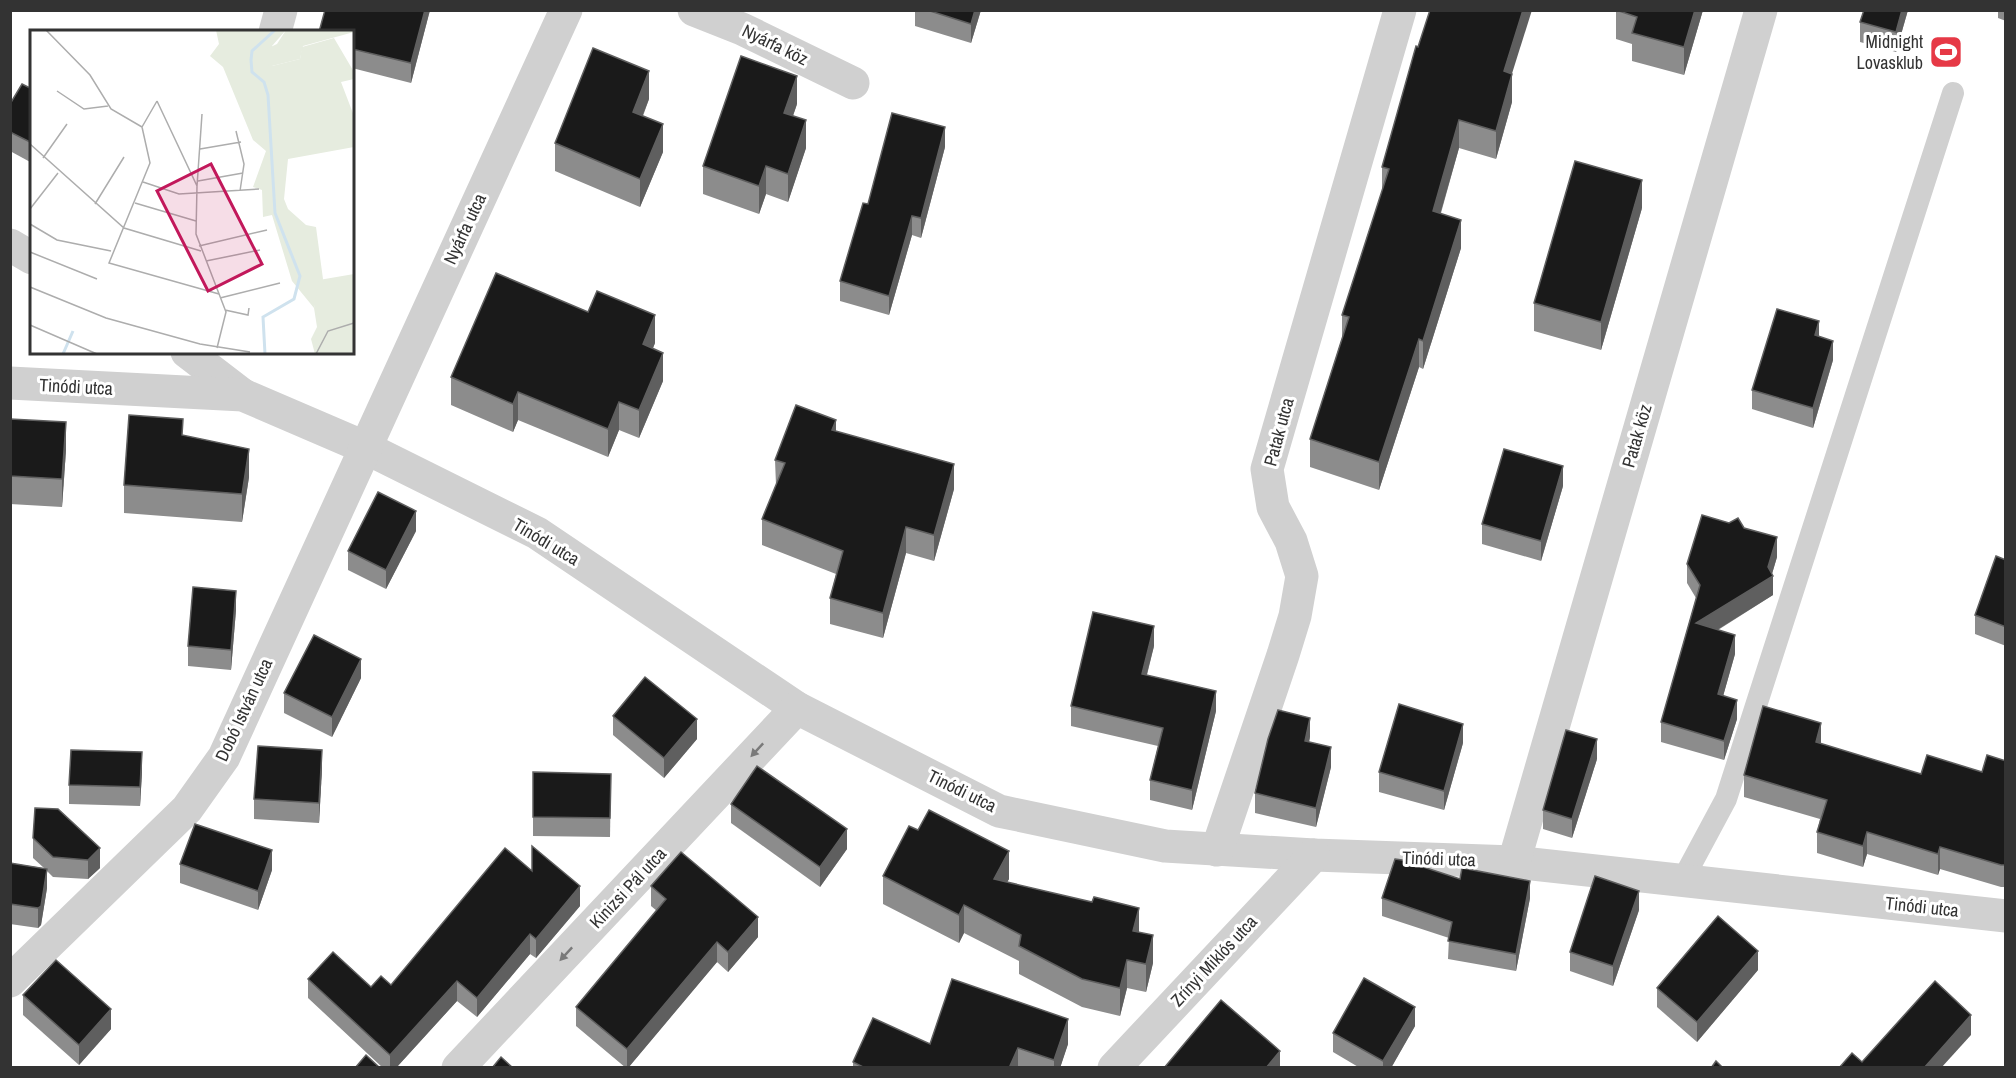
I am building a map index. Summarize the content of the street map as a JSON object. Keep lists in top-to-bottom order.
{
  "streets": {
    "street": [
      "Nyárfa köz",
      "Nyárfa utca",
      "Tinódi utca",
      "Patak utca",
      "Patak köz",
      "Dobó István utca",
      "Kinizsi Pál utca",
      "Zrínyi Miklós utca"
    ]
  },
  "crossings": [
    ["Nyárfa utca", "Tinódi utca"],
    ["Nyárfa utca", "Dobó István utca"],
    ["Tinódi utca", "Patak utca"],
    ["Tinódi utca", "Patak köz"],
    ["Tinódi utca", "Dobó István utca"],
    ["Tinódi utca", "Kinizsi Pál utca"],
    ["Tinódi utca", "Zrínyi Miklós utca"]
  ],
  "one_way": ["Kinizsi Pál utca"],
  "places": {
    "sports": ["Midnight Lovasklub"]
  }
}
